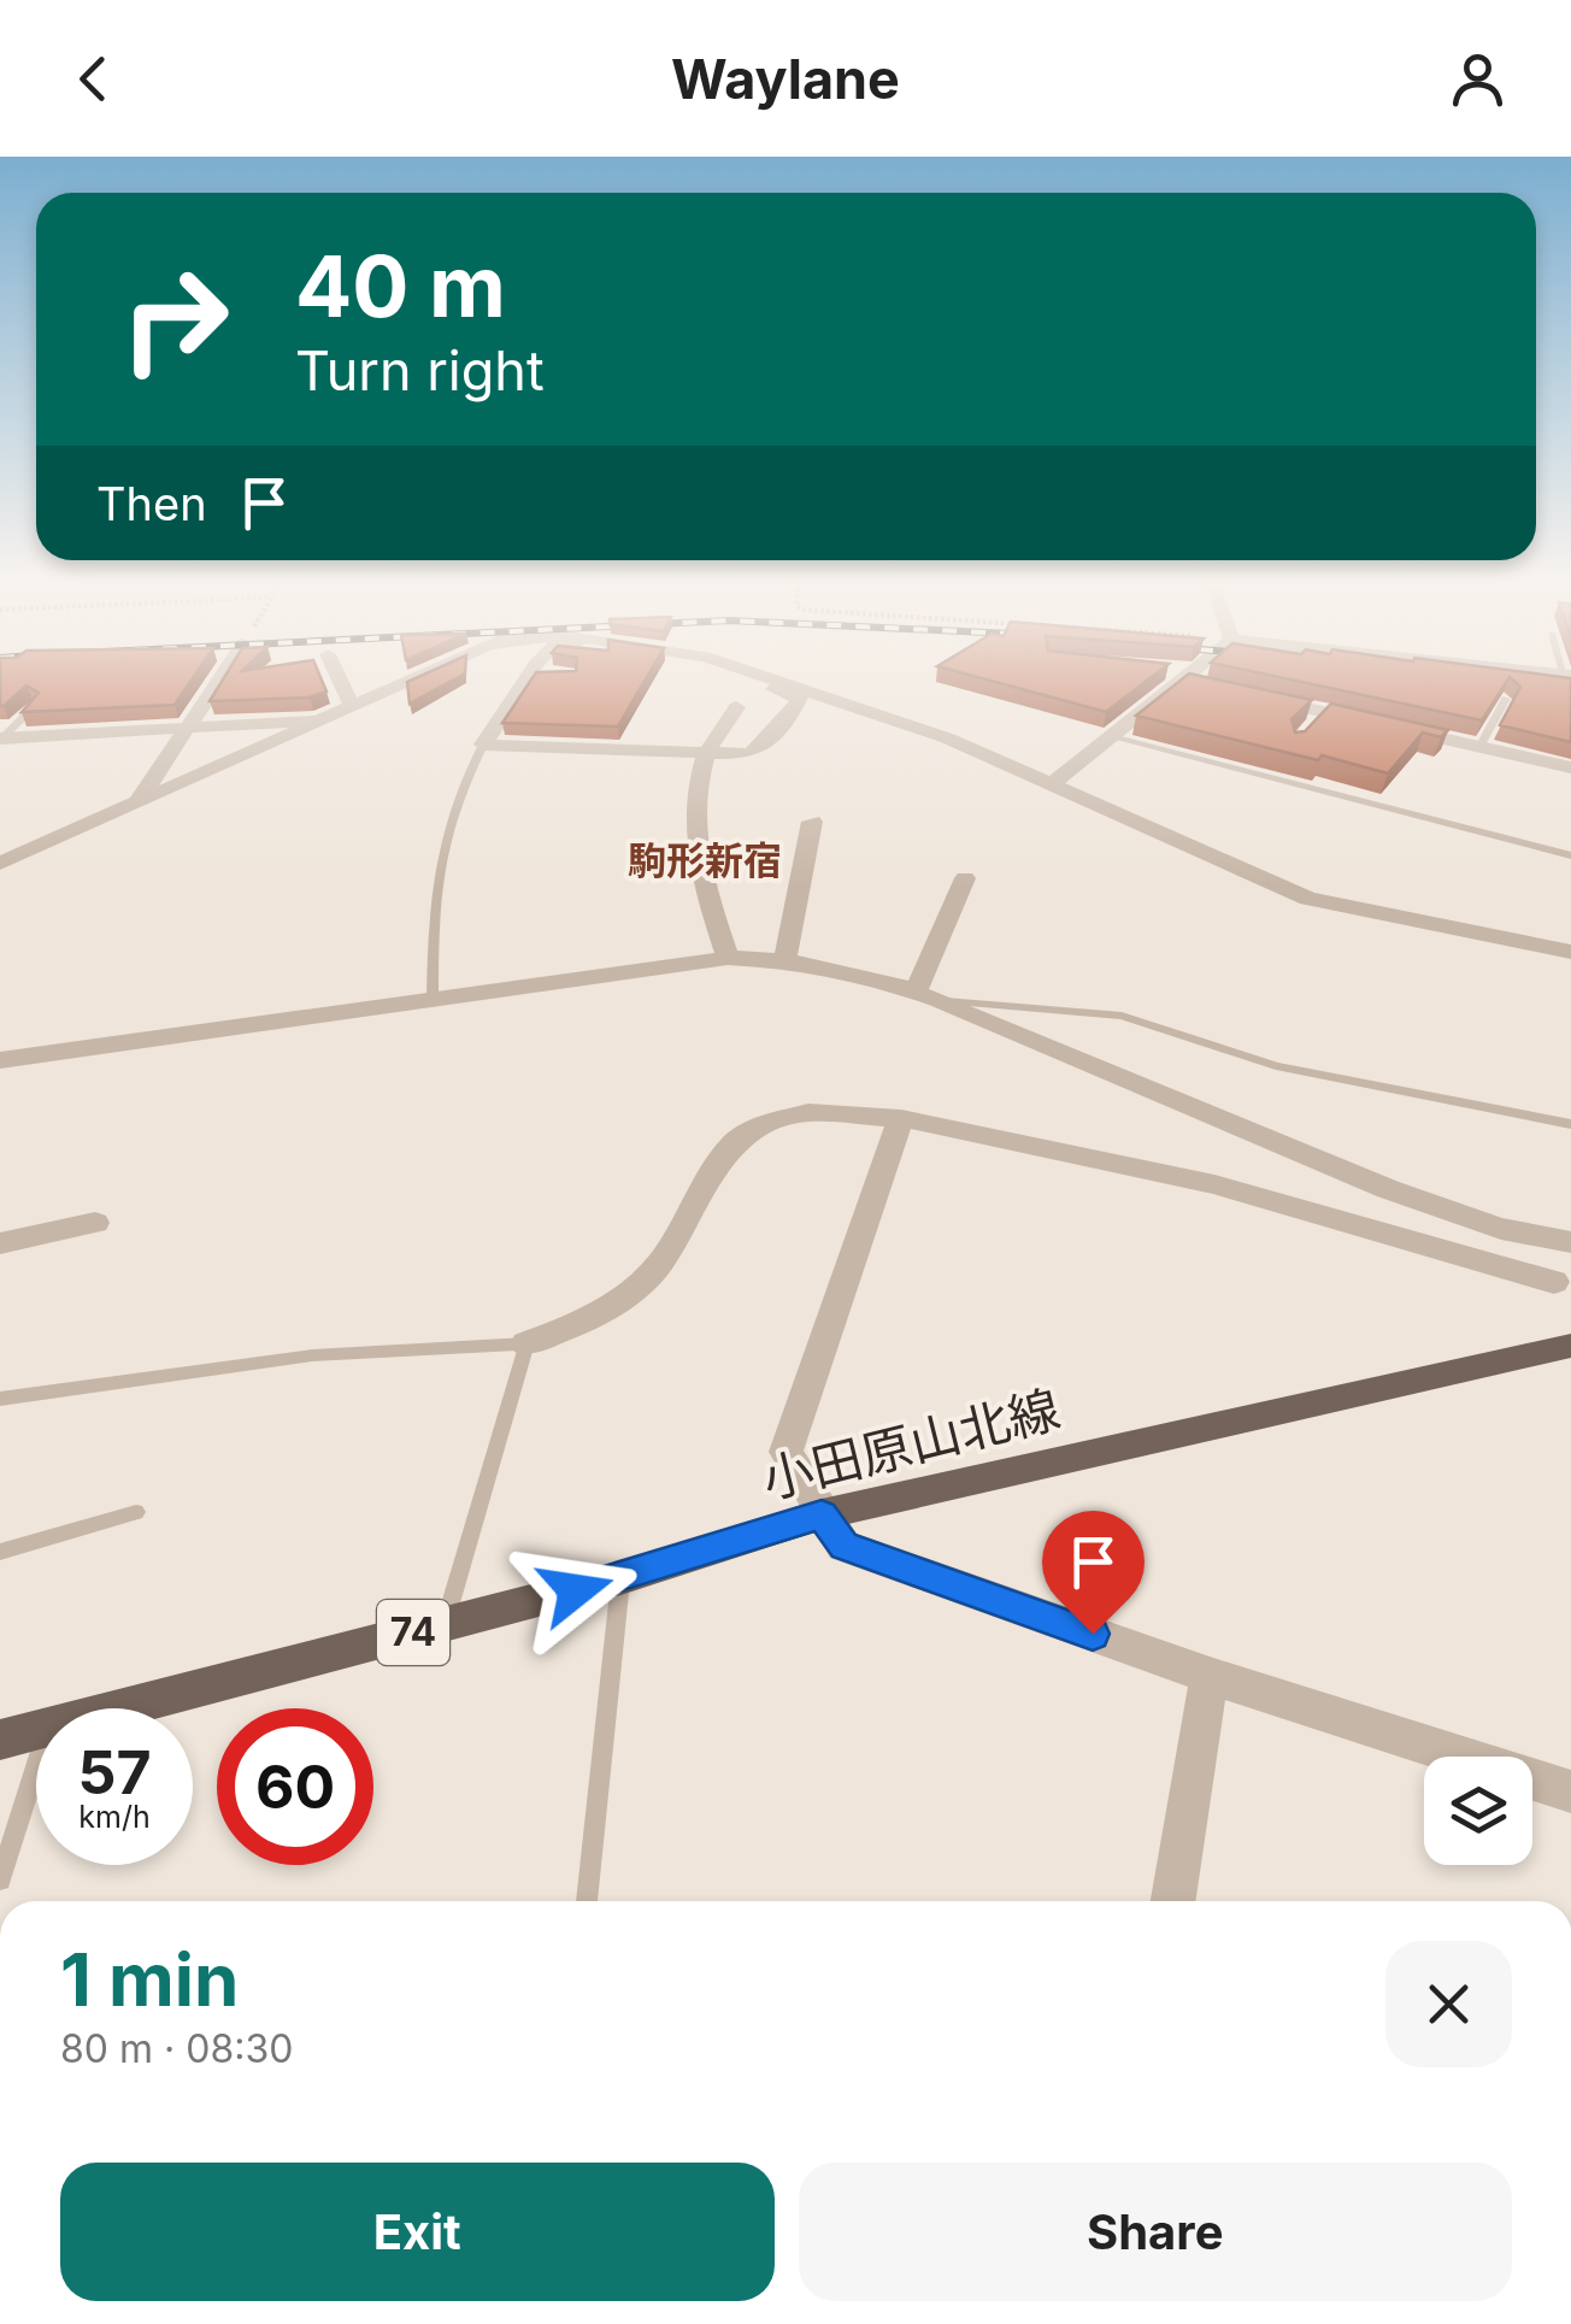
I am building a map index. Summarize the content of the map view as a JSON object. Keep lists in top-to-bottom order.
{
  "streets": {
    "main road": ["小田原山北線", "74"]
  },
  "districts": ["駒形新宿"],
  "page": {
    "header": "Waylane",
    "turn": ["40 m", "Turn right"],
    "then": "Then",
    "speed": "57 km/h",
    "limit": "60",
    "heading": ["1 min", "80 m · 08:30"],
    "buttons": ["Exit", "Share"]
  }
}
